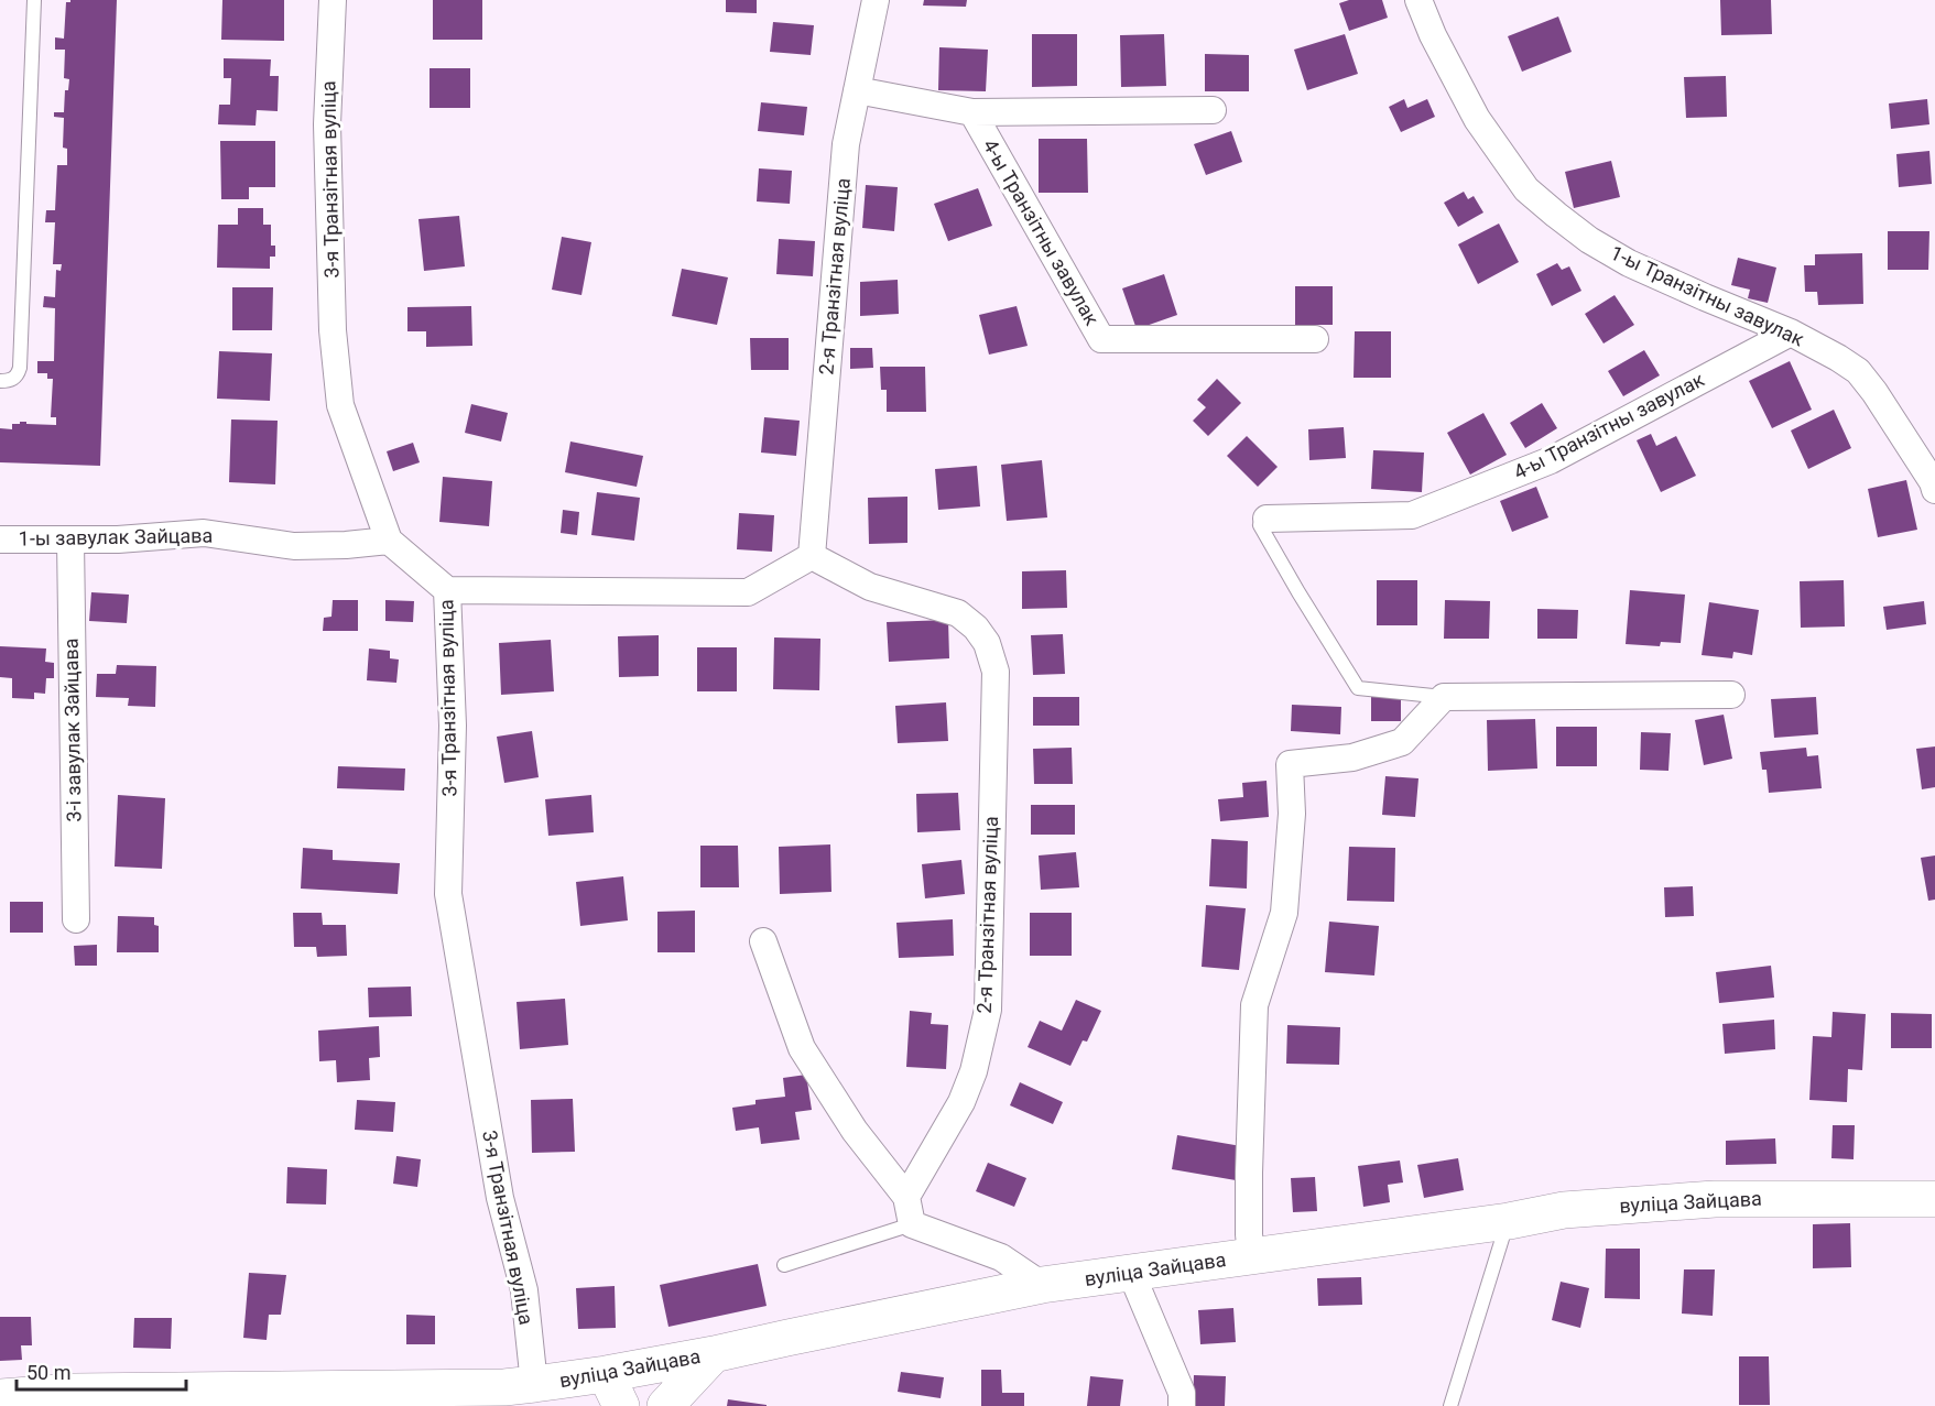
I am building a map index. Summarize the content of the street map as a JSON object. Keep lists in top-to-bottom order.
{
  "streets": {
    "street": [
      "3-я Транзітная вуліца",
      "4-ы Транзітны завулак",
      "2-я Транзітная вуліца",
      "1-ы Транзітны завулак",
      "1-ы завулак Зайцава",
      "3-і завулак Зайцава",
      "вуліца Зайцава"
    ]
  },
  "crossings": [
    ["3-я Транзітная вуліца", "1-ы завулак Зайцава"],
    ["3-я Транзітная вуліца", "вуліца Зайцава"],
    ["4-ы Транзітны завулак", "2-я Транзітная вуліца"],
    ["4-ы Транзітны завулак", "1-ы Транзітны завулак"],
    ["1-ы завулак Зайцава", "3-і завулак Зайцава"]
  ],
  "scale_bar": "50 m"
}
